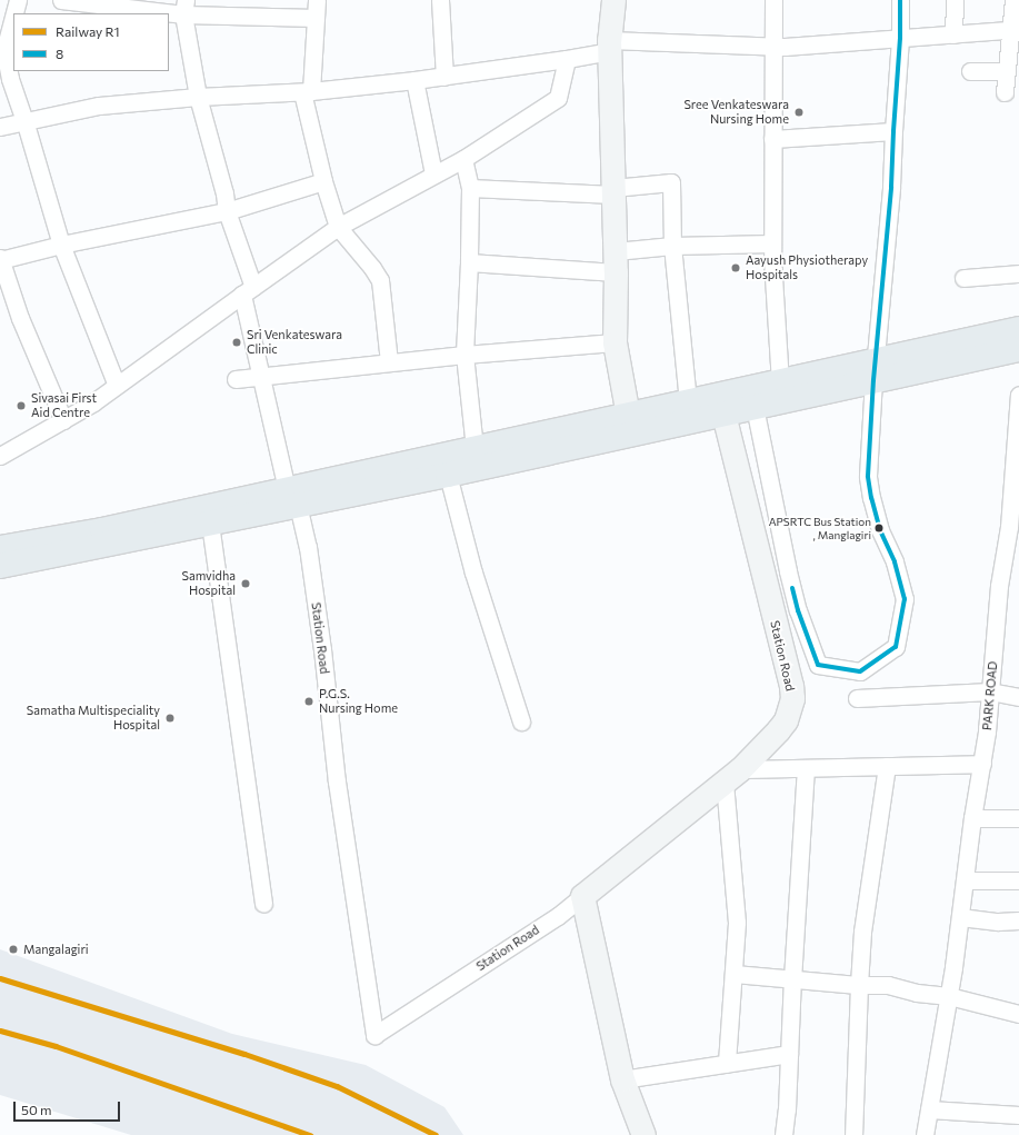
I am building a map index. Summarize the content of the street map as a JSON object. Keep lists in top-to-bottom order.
{
  "streets": {
    "street": ["Station Road", "PARK ROAD"]
  },
  "places": [
    "Sree Venkateswara Nursing Home",
    "Aayush Physiotherapy Hospitals",
    "Sri Venkateswara Clinic",
    "Sivasai First Aid Centre",
    "APSRTC Bus Station , Manglagiri",
    "Samvidha Hospital",
    "P.G.S. Nursing Home",
    "Samatha Multispeciality Hospital",
    "Mangalagiri"
  ],
  "lines": ["transit line 8", "rail line R1"],
  "legend": ["Railway R1", "8"],
  "scale_bar": "50 m"
}
